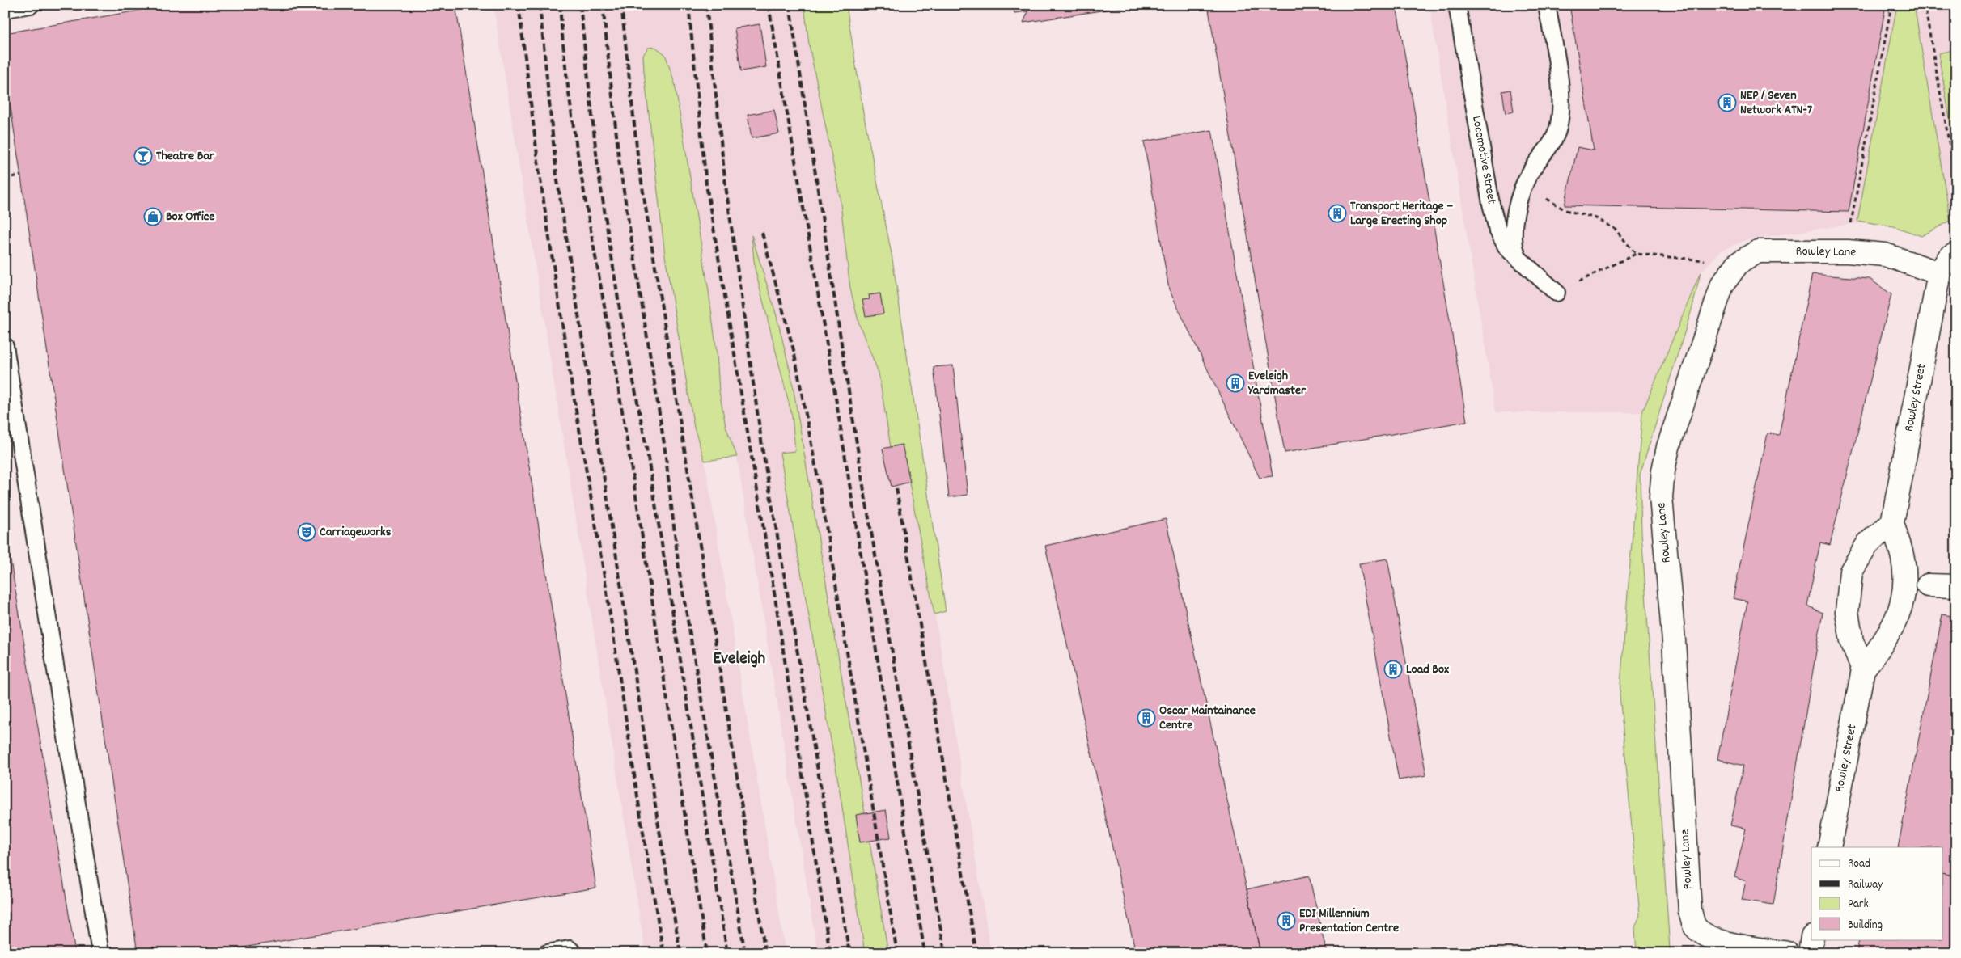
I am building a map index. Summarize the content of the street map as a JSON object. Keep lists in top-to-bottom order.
{
  "streets": {
    "street": ["Rowley Lane", "Rowley Street"],
    "lane": ["Locomotive Street"]
  },
  "crossings": [
    ["Rowley Lane", "Rowley Street"]
  ],
  "districts": ["Eveleigh"],
  "places": {
    "building": [
      "NEP / Seven Network ATN-7",
      "Transport Heritage – Large Erecting Shop",
      "Eveleigh Yardmaster",
      "Load Box",
      "Oscar Maintainance Centre",
      "EDI Millennium Presentation Centre"
    ],
    "bar": ["Theatre Bar"],
    "shop": ["Box Office"],
    "theatre": ["Carriageworks"]
  },
  "legend": [
    "Road",
    "Railway",
    "Park",
    "Building"
  ]
}
